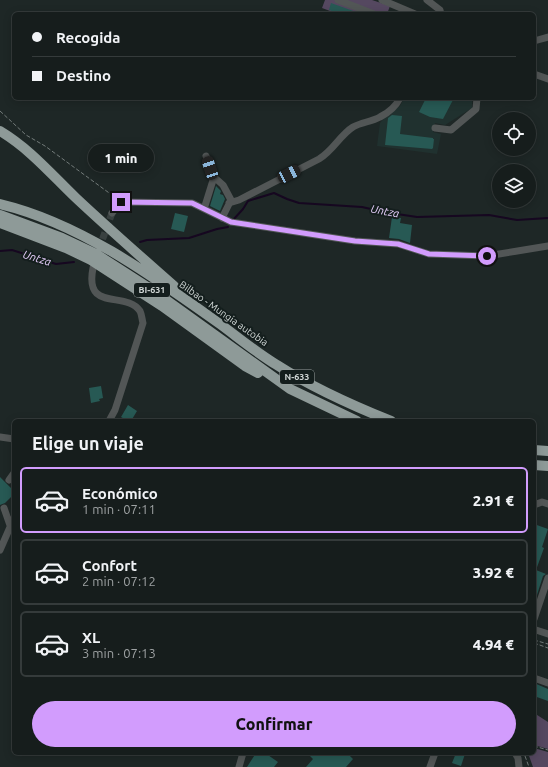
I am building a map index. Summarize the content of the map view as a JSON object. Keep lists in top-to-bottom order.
{
  "streets": {
    "highway": ["BI-631", "Bilbao - Mungia autobia", "N-633"]
  },
  "crossings": [
    ["BI-631", "N-633"]
  ],
  "water": ["Untza"],
  "page": {
    "banner": ["Recogida", "Destino"],
    "bubble": "1 min",
    "heading": "Elige un viaje",
    "list": [
      {
        "name": "Económico",
        "note": "1 min · 07:11",
        "value": "2.91 €"
      },
      {
        "name": "Confort",
        "note": "2 min · 07:12",
        "value": "3.92 €"
      },
      {
        "name": "XL",
        "note": "3 min · 07:13",
        "value": "4.94 €"
      }
    ],
    "buttons": "Confirmar"
  }
}
